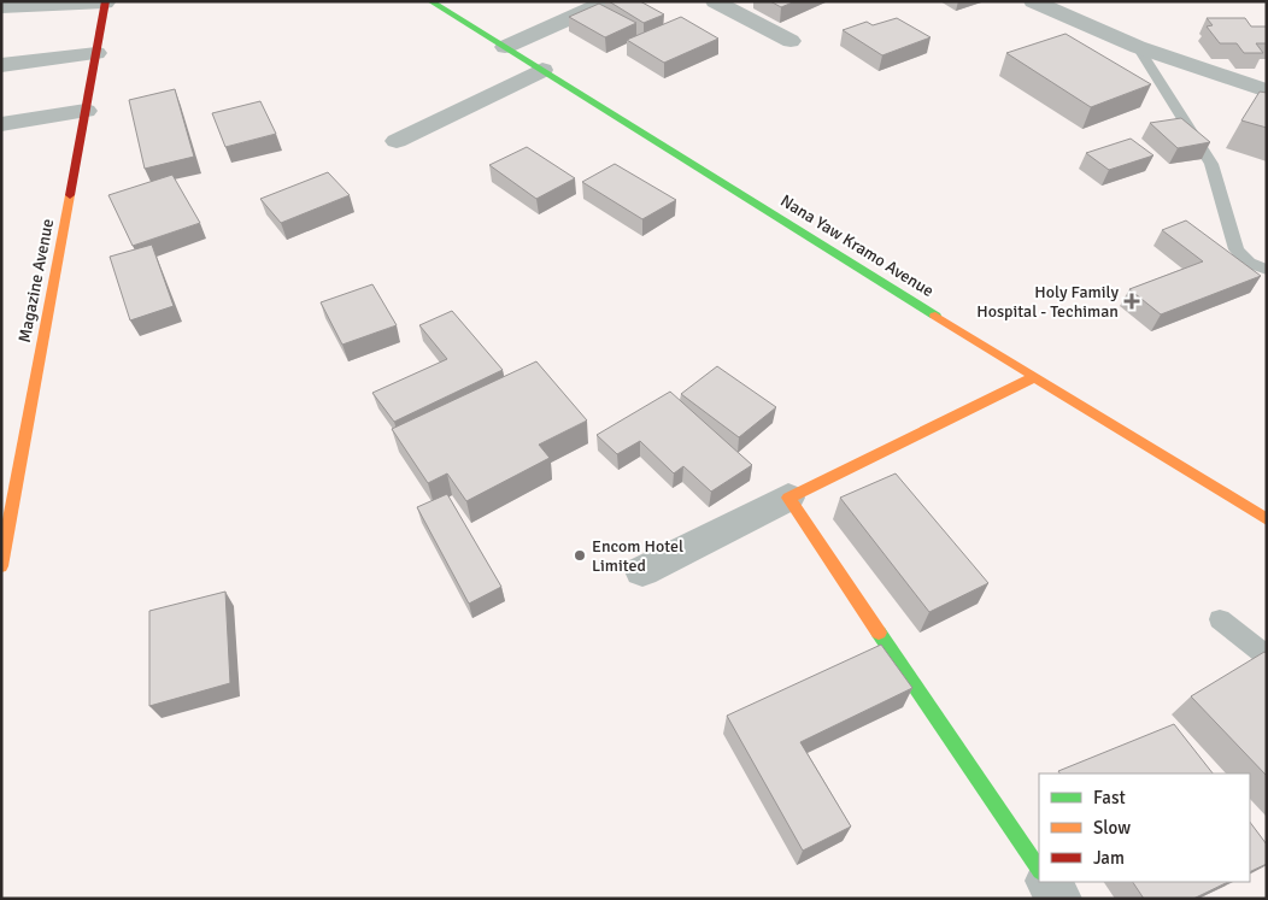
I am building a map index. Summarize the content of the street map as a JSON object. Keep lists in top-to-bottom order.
{
  "streets": {
    "street": ["Nana Yaw Kramo Avenue", "Magazine Avenue"]
  },
  "places": {
    "health": ["Holy Family Hospital - Techiman"],
    "other": ["Encom Hotel Limited"]
  },
  "legend": ["Fast", "Slow", "Jam"]
}
